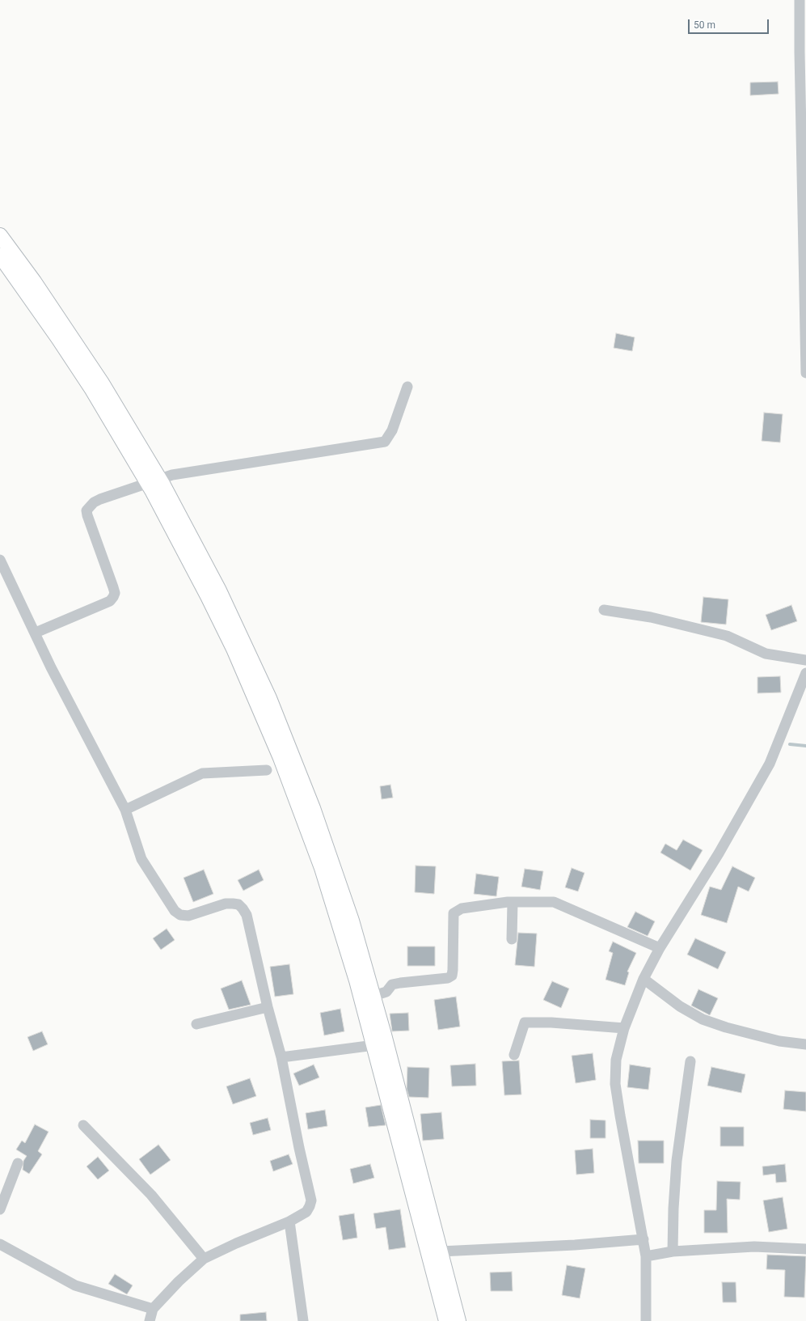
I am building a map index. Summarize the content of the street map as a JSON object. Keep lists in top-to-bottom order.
{
  "scale_bar": "50 m"
}
